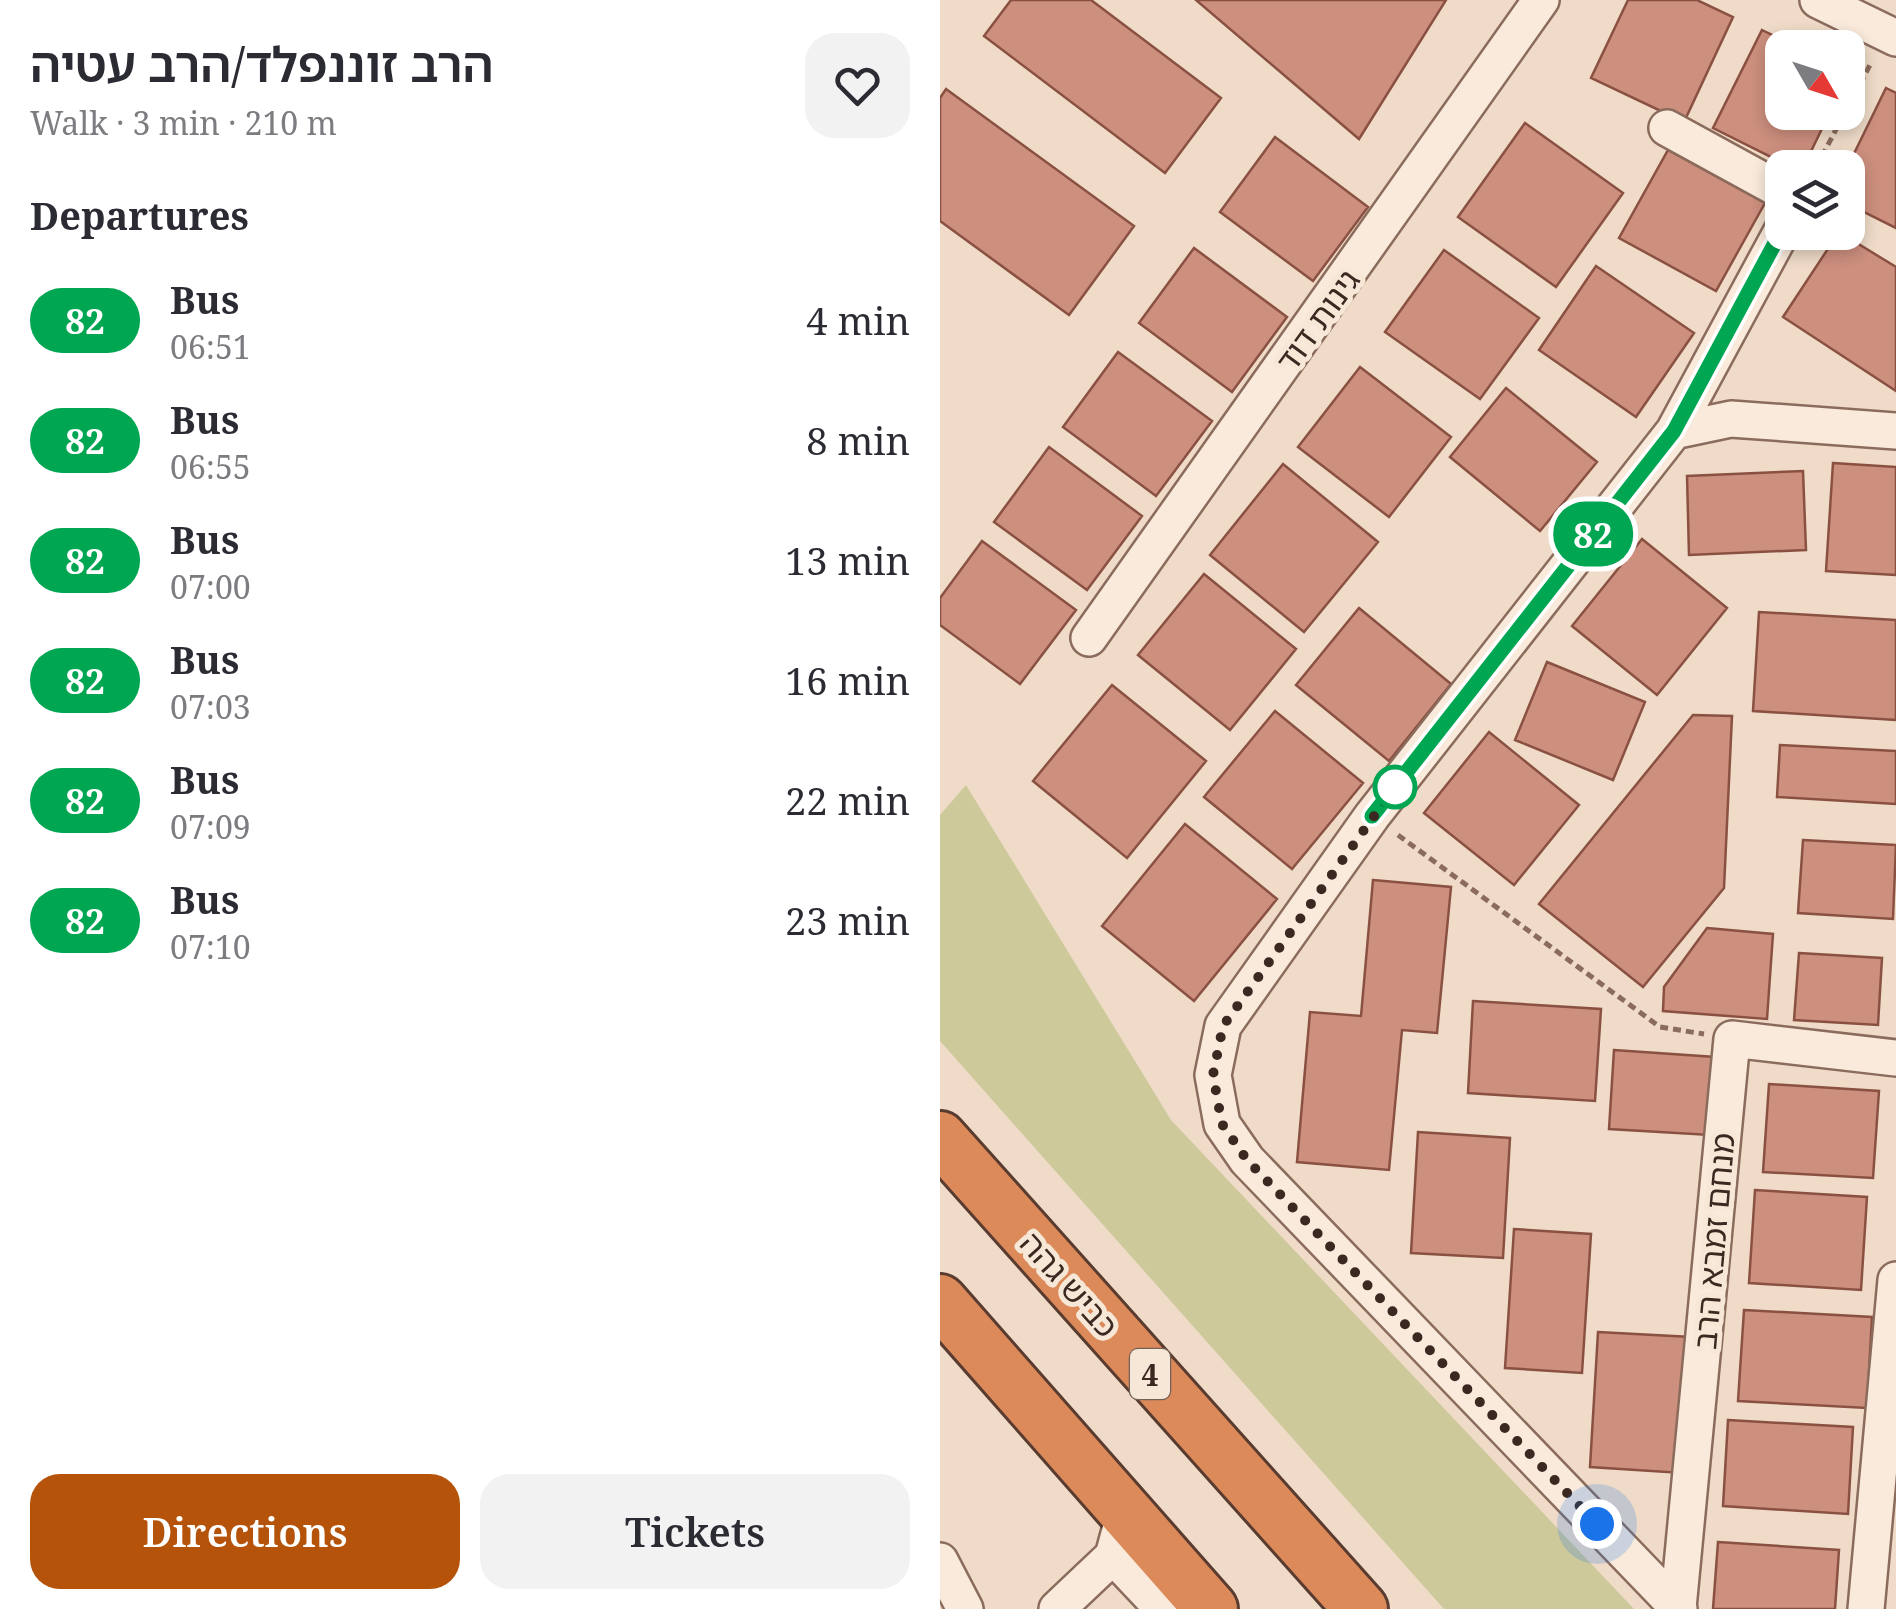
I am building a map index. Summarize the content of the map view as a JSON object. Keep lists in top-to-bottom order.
{
  "streets": {
    "highway": ["כביש גהה", "4"],
    "street": ["גינות דוד", "מנחם זמבא הרב"]
  },
  "lines": ["bus line 82"],
  "north": "bottom right",
  "page": {
    "heading": [
      ["הרב זוננפלד/הרב עטיה", "Walk · 3 min · 210 m"],
      "Departures"
    ],
    "on_map": "82",
    "list": [
      {
        "mark": "82",
        "name": "Bus",
        "note": "06:51",
        "value": "4 min"
      },
      {
        "mark": "82",
        "name": "Bus",
        "note": "06:55",
        "value": "8 min"
      },
      {
        "mark": "82",
        "name": "Bus",
        "note": "07:00",
        "value": "13 min"
      },
      {
        "mark": "82",
        "name": "Bus",
        "note": "07:03",
        "value": "16 min"
      },
      {
        "mark": "82",
        "name": "Bus",
        "note": "07:09",
        "value": "22 min"
      },
      {
        "mark": "82",
        "name": "Bus",
        "note": "07:10",
        "value": "23 min"
      }
    ],
    "buttons": ["Directions", "Tickets"]
  }
}
